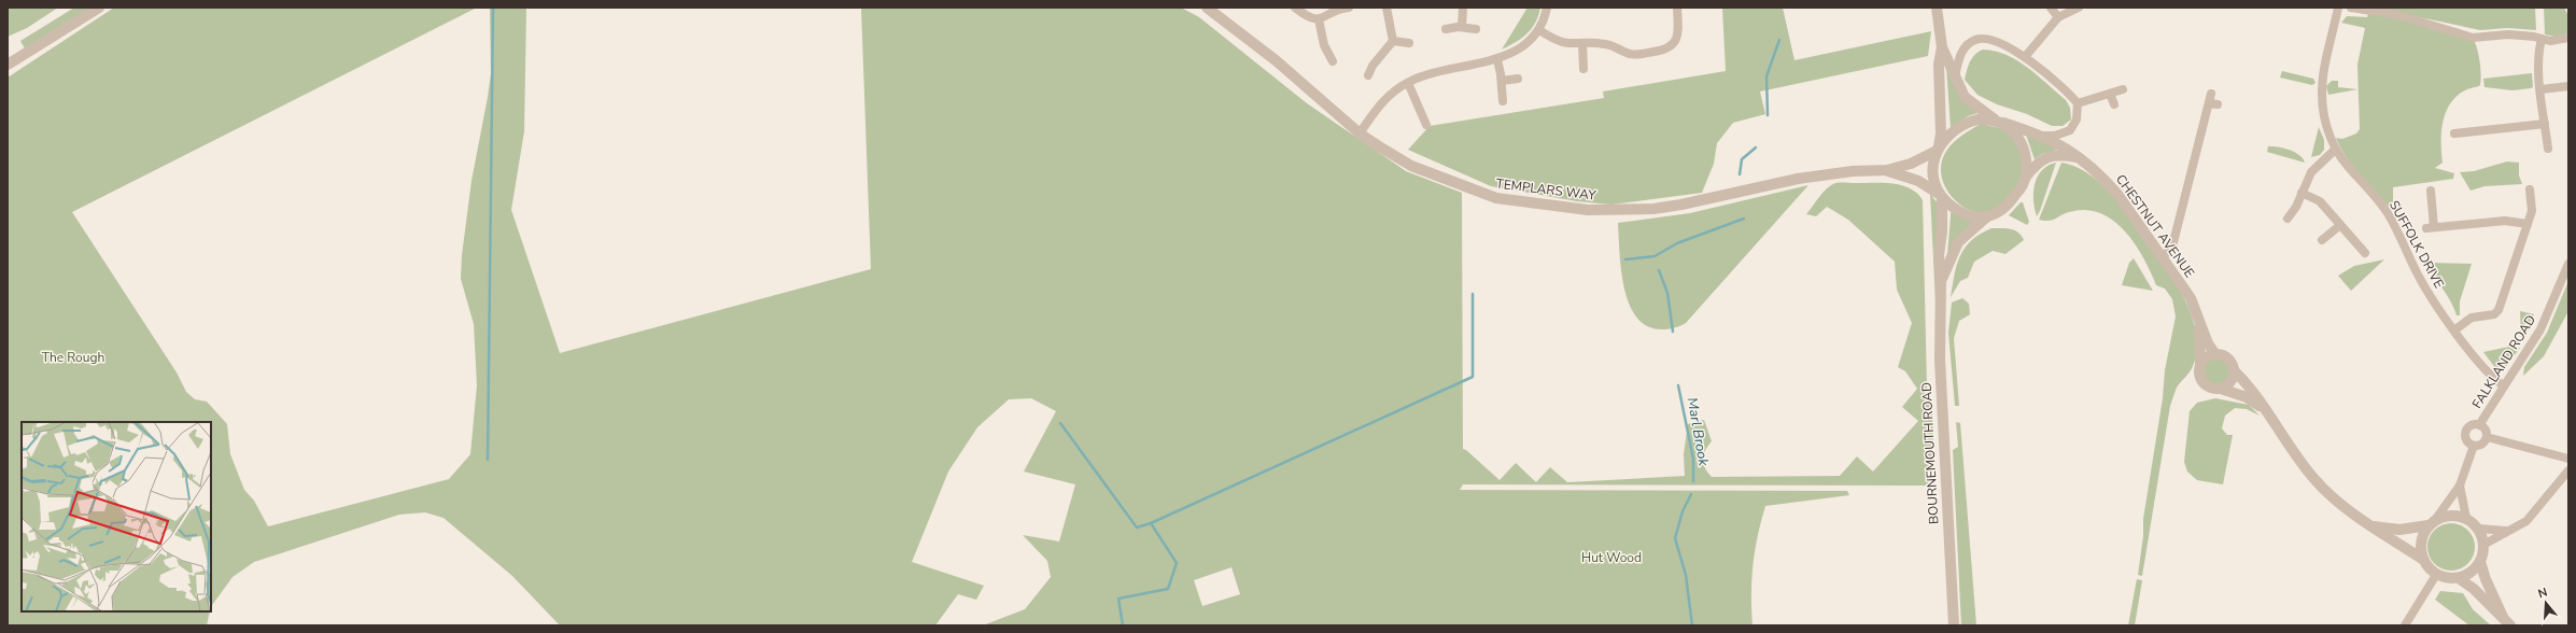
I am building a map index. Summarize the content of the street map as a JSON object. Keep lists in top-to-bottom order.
{
  "streets": {
    "street": [
      "TEMPLARS WAY",
      "CHESTNUT AVENUE",
      "SUFFOLK DRIVE",
      "FALKLAND ROAD",
      "BOURNEMOUTH ROAD"
    ]
  },
  "crossings": [
    ["TEMPLARS WAY", "CHESTNUT AVENUE"],
    ["TEMPLARS WAY", "BOURNEMOUTH ROAD"],
    ["CHESTNUT AVENUE", "BOURNEMOUTH ROAD"],
    ["SUFFOLK DRIVE", "FALKLAND ROAD"]
  ],
  "water": ["Marl Brook"],
  "parks": ["The Rough", "Hut Wood"],
  "north": "top"
}
